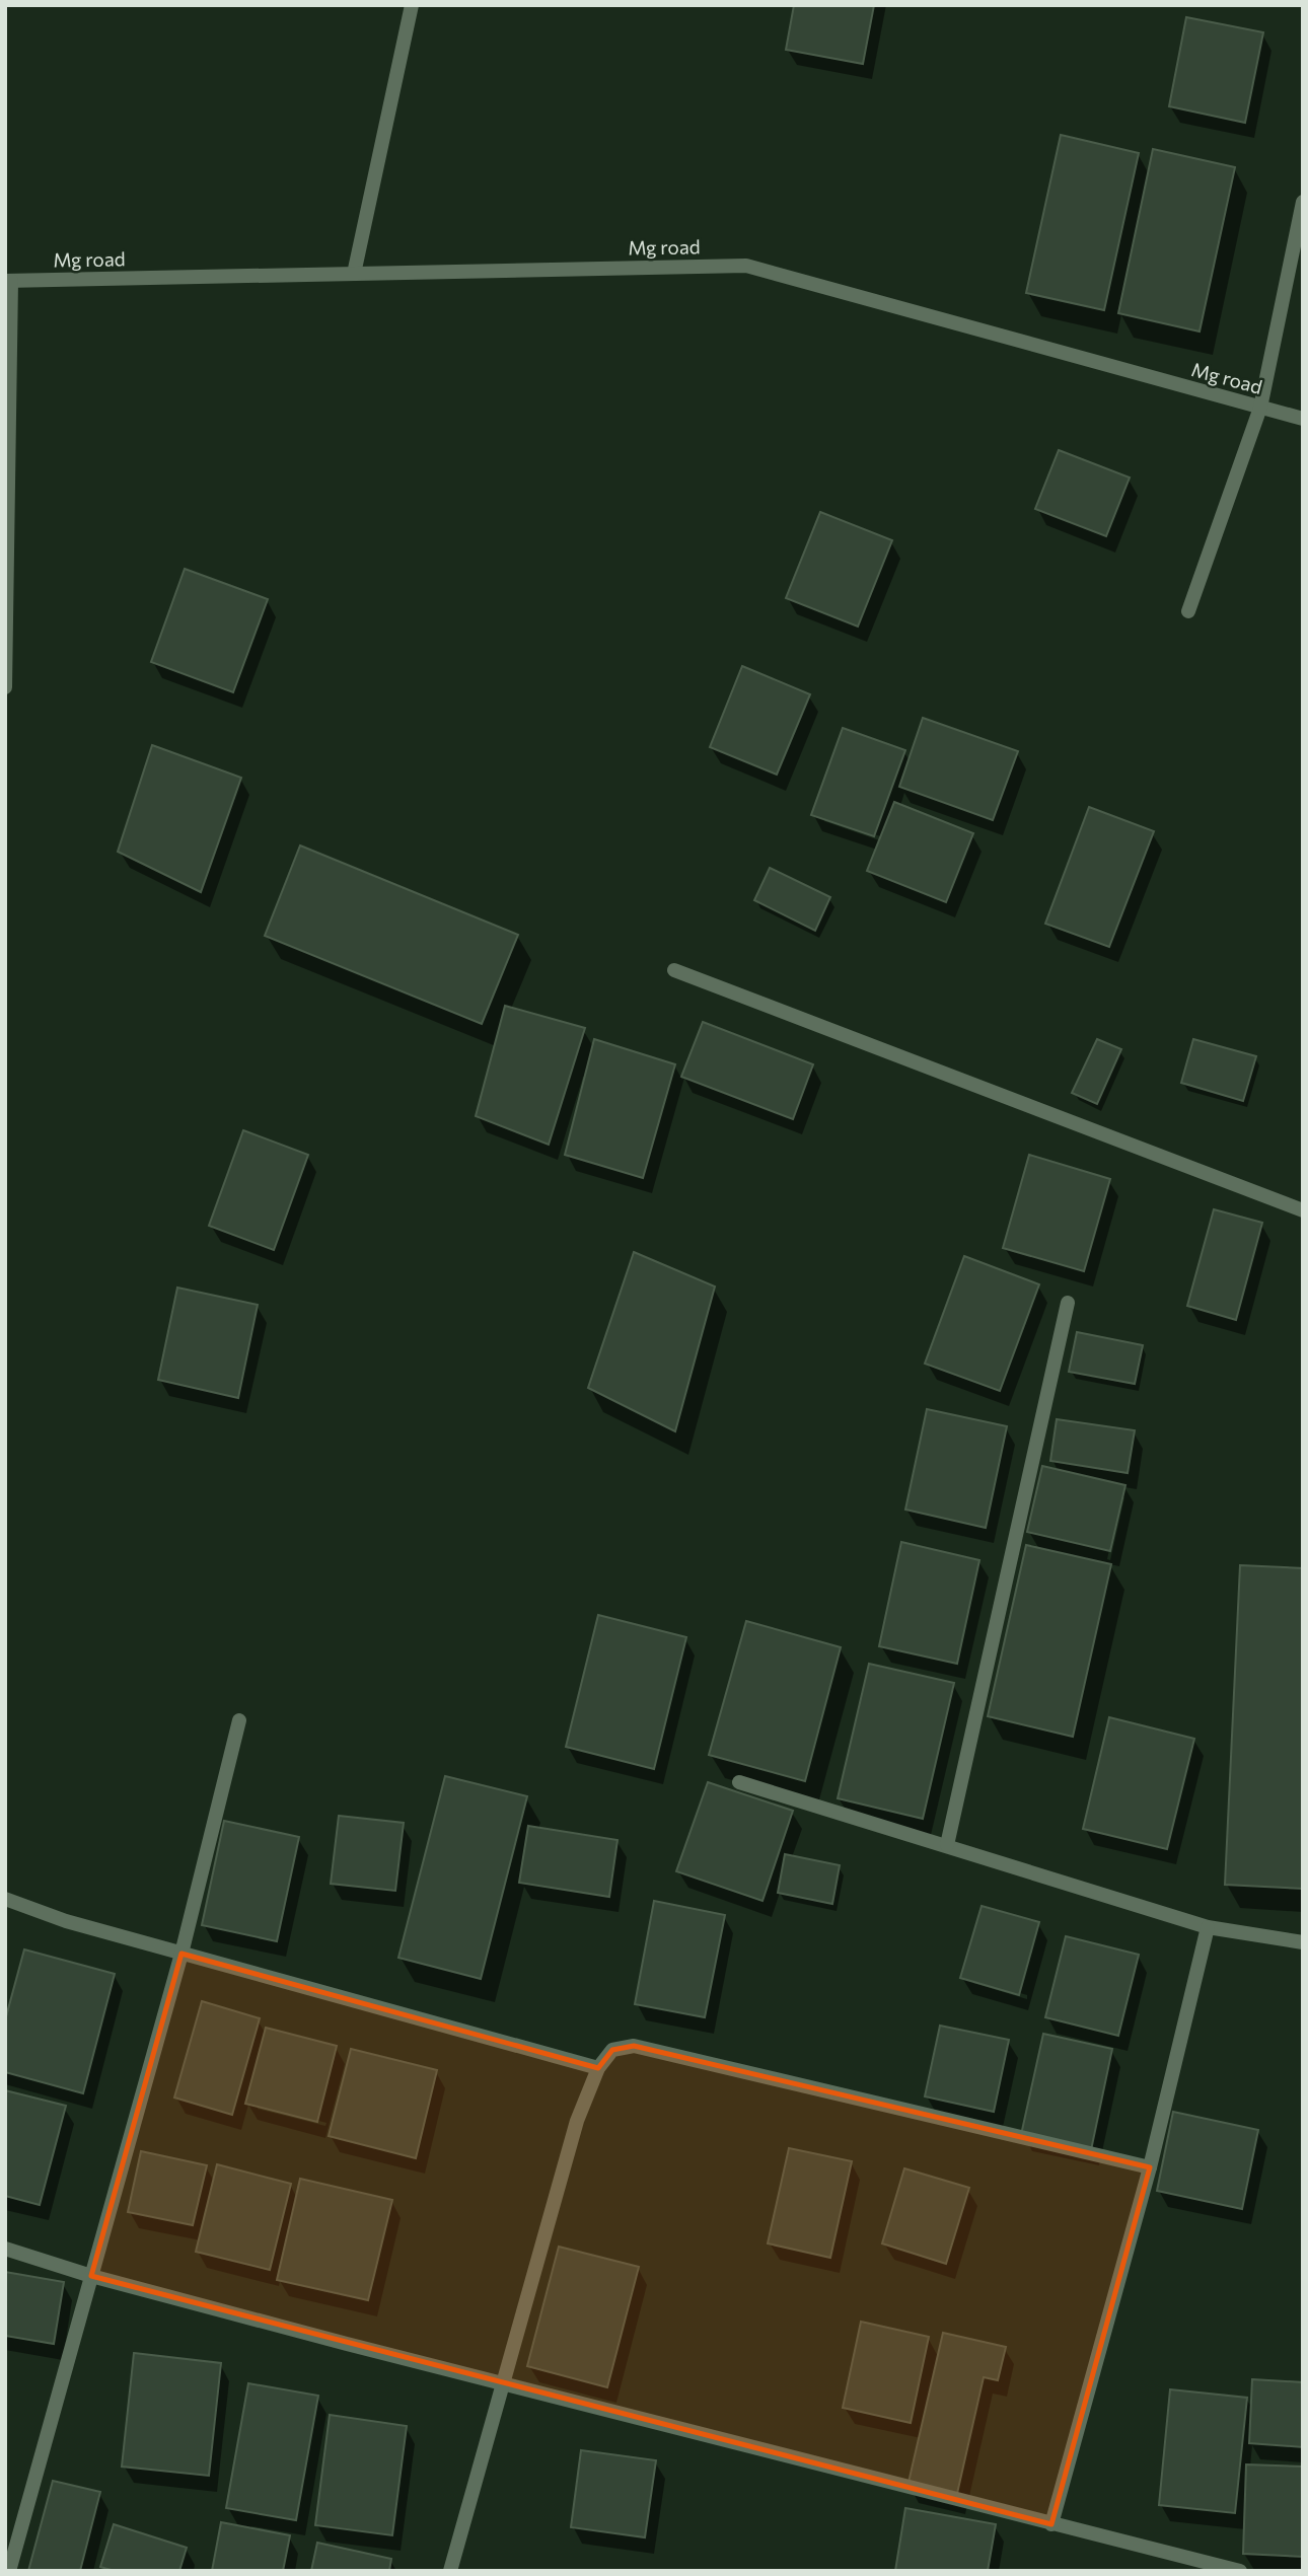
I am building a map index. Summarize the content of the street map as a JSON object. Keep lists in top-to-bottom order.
{
  "streets": {
    "street": ["Mg road"]
  }
}
